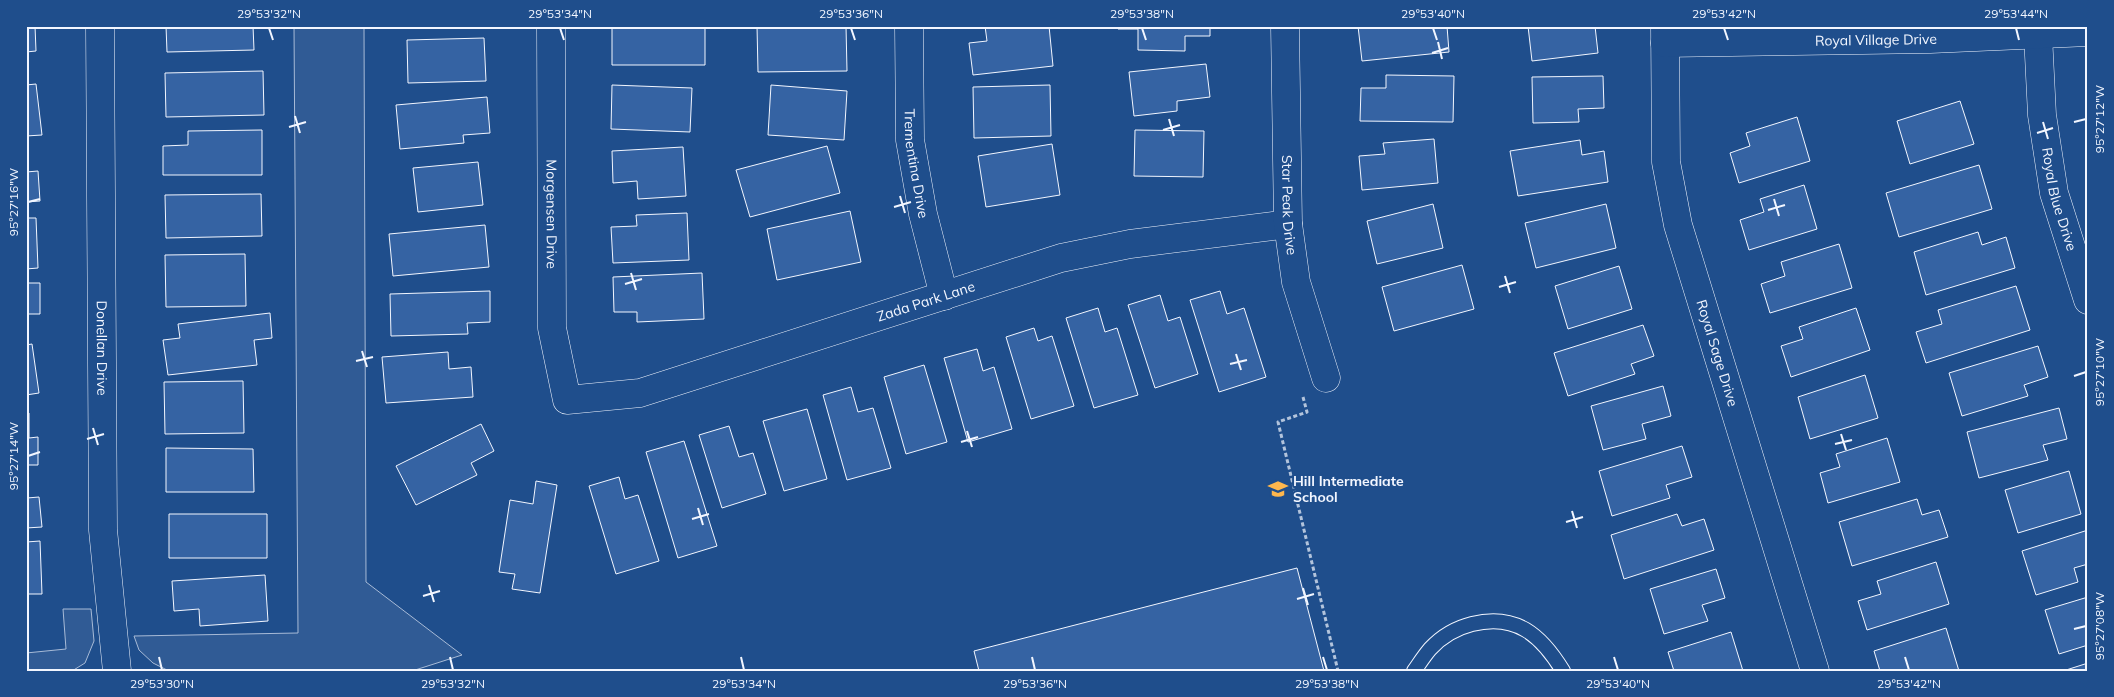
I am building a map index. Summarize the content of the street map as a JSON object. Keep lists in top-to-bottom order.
{
  "streets": {
    "street": [
      "Royal Village Drive",
      "Trementina Drive",
      "Royal Blue Drive",
      "Star Peak Drive",
      "Morgensen Drive",
      "Zada Park Lane",
      "Donellan Drive",
      "Royal Sage Drive"
    ]
  },
  "crossings": [
    ["Royal Village Drive", "Royal Blue Drive"],
    ["Royal Village Drive", "Royal Sage Drive"],
    ["Trementina Drive", "Zada Park Lane"],
    ["Star Peak Drive", "Zada Park Lane"],
    ["Morgensen Drive", "Zada Park Lane"]
  ],
  "places": {
    "school or university": ["Hill Intermediate School"]
  },
  "coordinates": [
    "29°53'32\"N",
    "29°53'34\"N",
    "29°53'36\"N",
    "29°53'38\"N",
    "29°53'40\"N",
    "29°53'42\"N",
    "29°53'44\"N",
    "95°27'12\"W",
    "95°27'16\"W",
    "95°27'10\"W",
    "95°27'14\"W",
    "95°27'08\"W",
    "29°53'30\"N"
  ]
}
